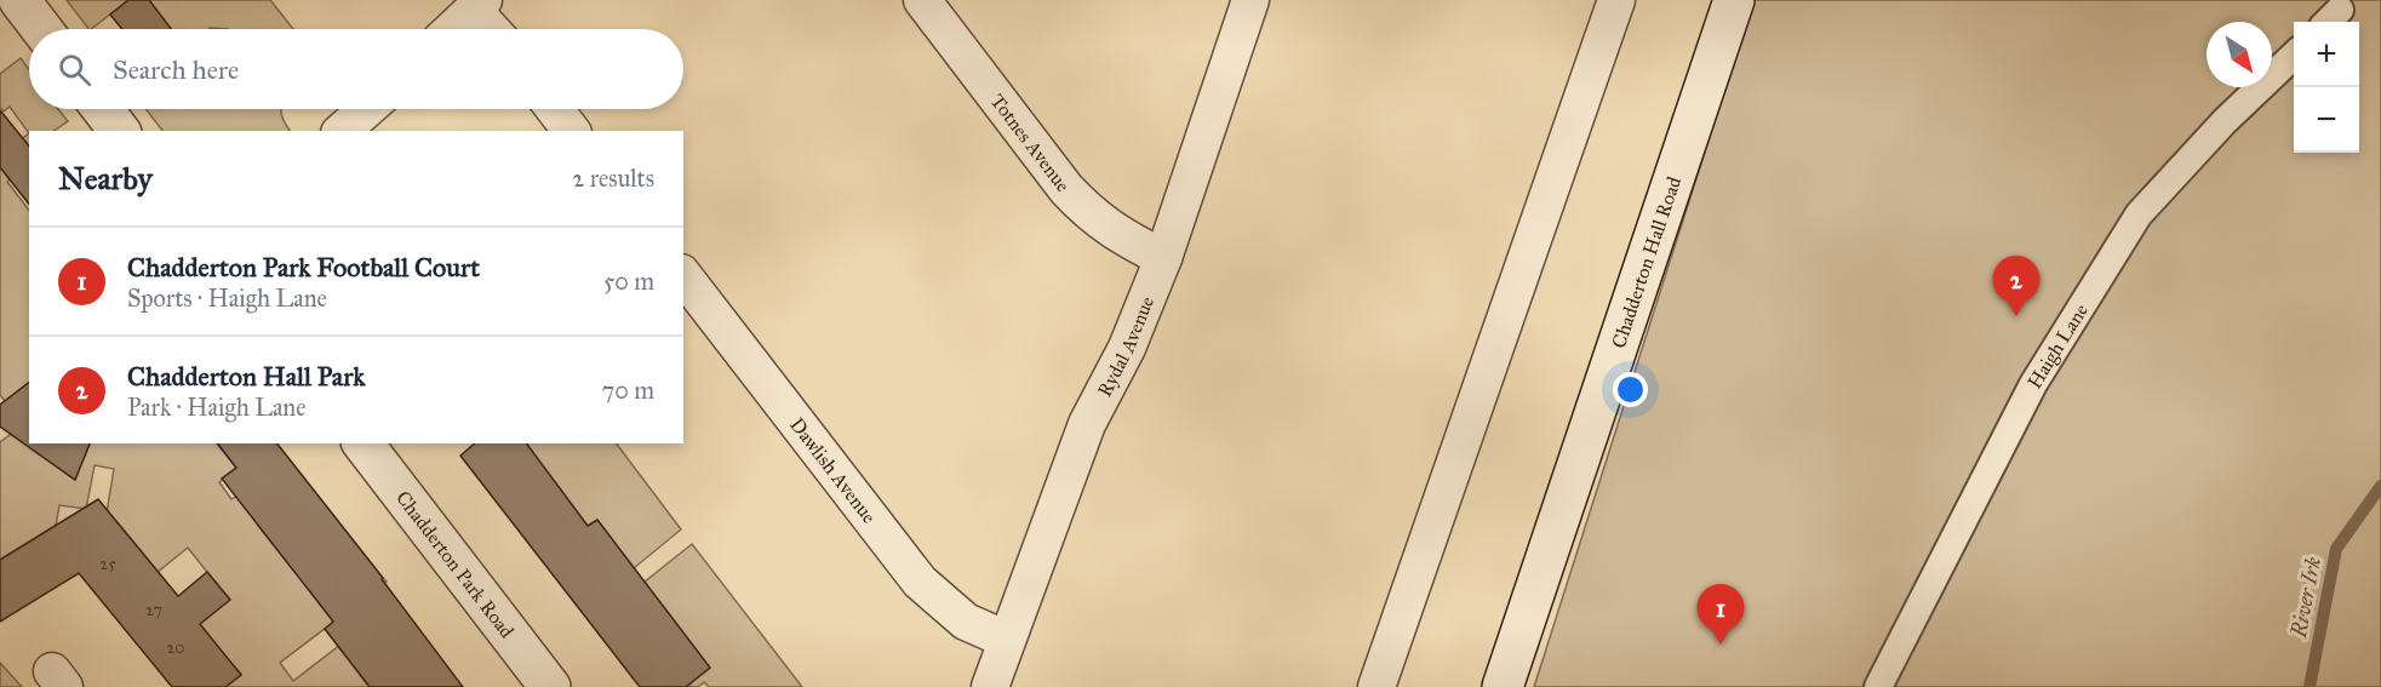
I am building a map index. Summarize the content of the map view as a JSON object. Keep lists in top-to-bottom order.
{
  "streets": {
    "main road": ["Chadderton Hall Road", "Chadderton Park Road"],
    "street": [
      "Totnes Avenue",
      "Rydal Avenue",
      "Haigh Lane",
      "Dawlish Avenue"
    ]
  },
  "crossings": [
    ["Totnes Avenue", "Rydal Avenue"],
    ["Rydal Avenue", "Dawlish Avenue"]
  ],
  "water": ["River Irk"],
  "house_numbers": ["25", "27", "20"],
  "north": "bottom right",
  "page": {
    "map_buttons": ["+", "−"],
    "search": "Search here",
    "heading": ["Nearby", "2 results"],
    "list": [
      {
        "mark": "1",
        "name": "Chadderton Park Football Court",
        "note": "Sports · Haigh Lane",
        "value": "50 m"
      },
      {
        "mark": "2",
        "name": "Chadderton Hall Park",
        "note": "Park · Haigh Lane",
        "value": "70 m"
      }
    ],
    "pins": ["2", "1"]
  }
}
